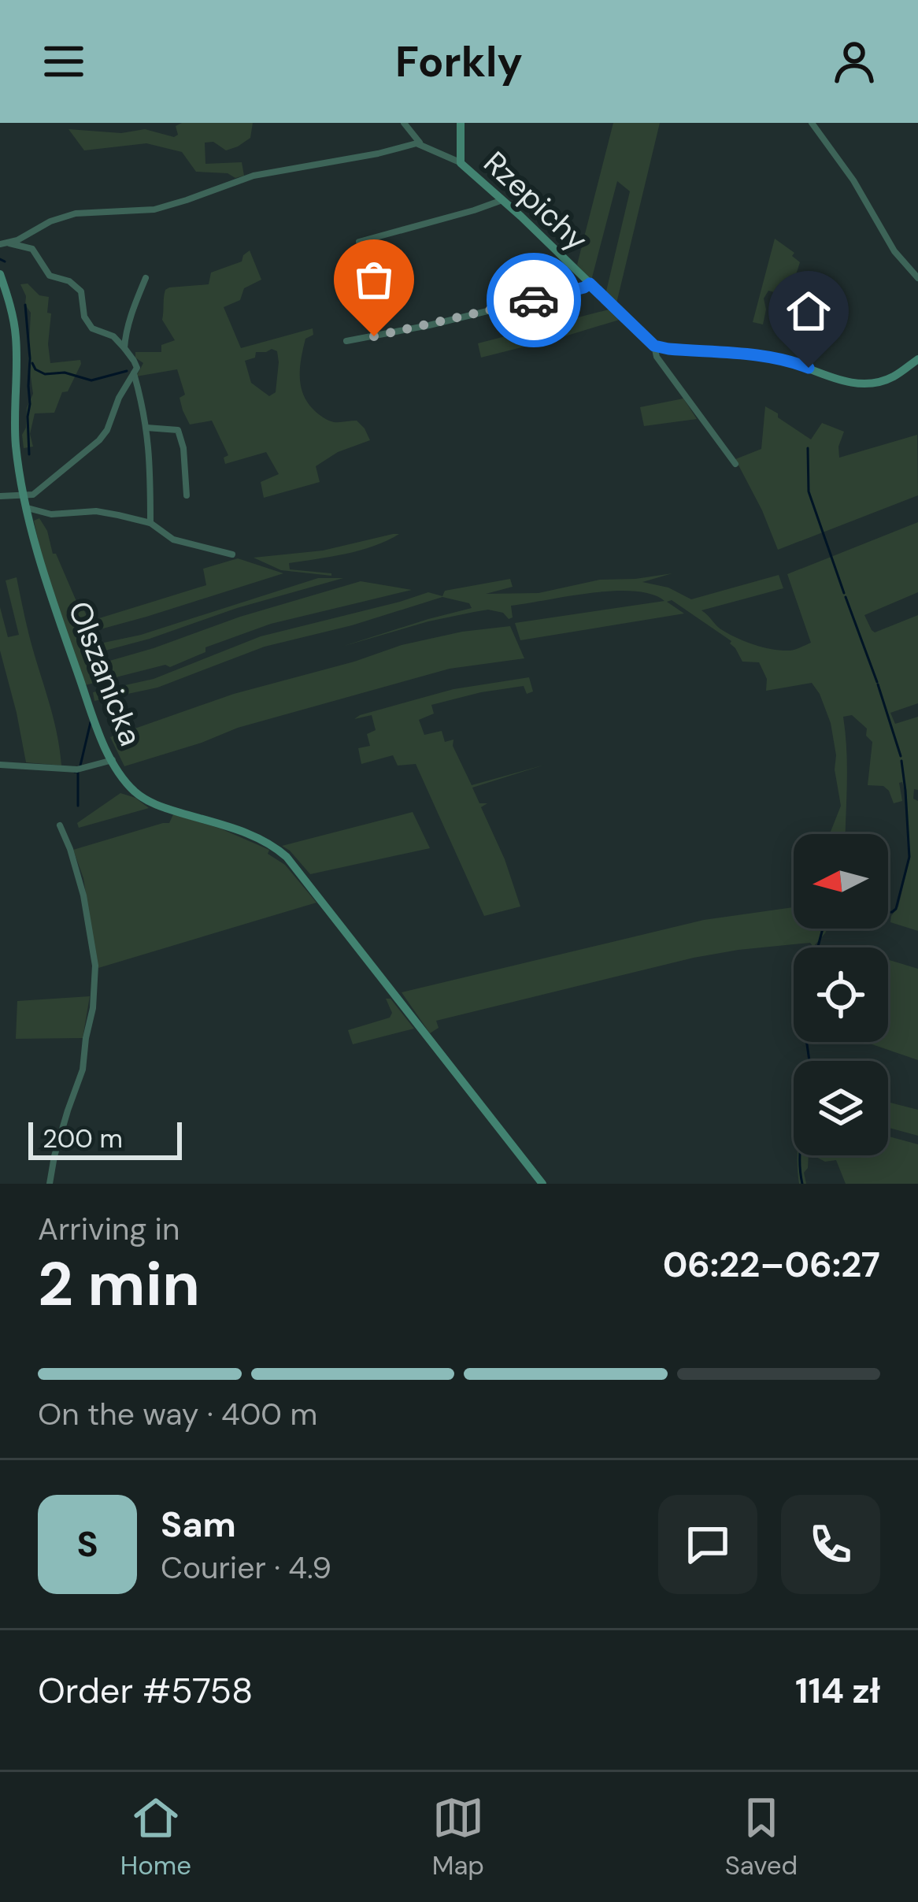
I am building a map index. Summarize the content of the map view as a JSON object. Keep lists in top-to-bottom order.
{
  "streets": {
    "street": ["Rzepichy", "Olszanicka"]
  },
  "scale_bar": "200 m",
  "north": "left",
  "page": {
    "header": "Forkly",
    "scale": "200 m",
    "heading": ["2 min", "Arriving in", "06:22–06:27"],
    "panel": [
      "Sam",
      "Courier · 4.9",
      "Order #5758",
      "114 zł"
    ],
    "bar": "On the way · 400 m",
    "round": "S",
    "tabs": ["Home", "Map", "Saved"]
  }
}
